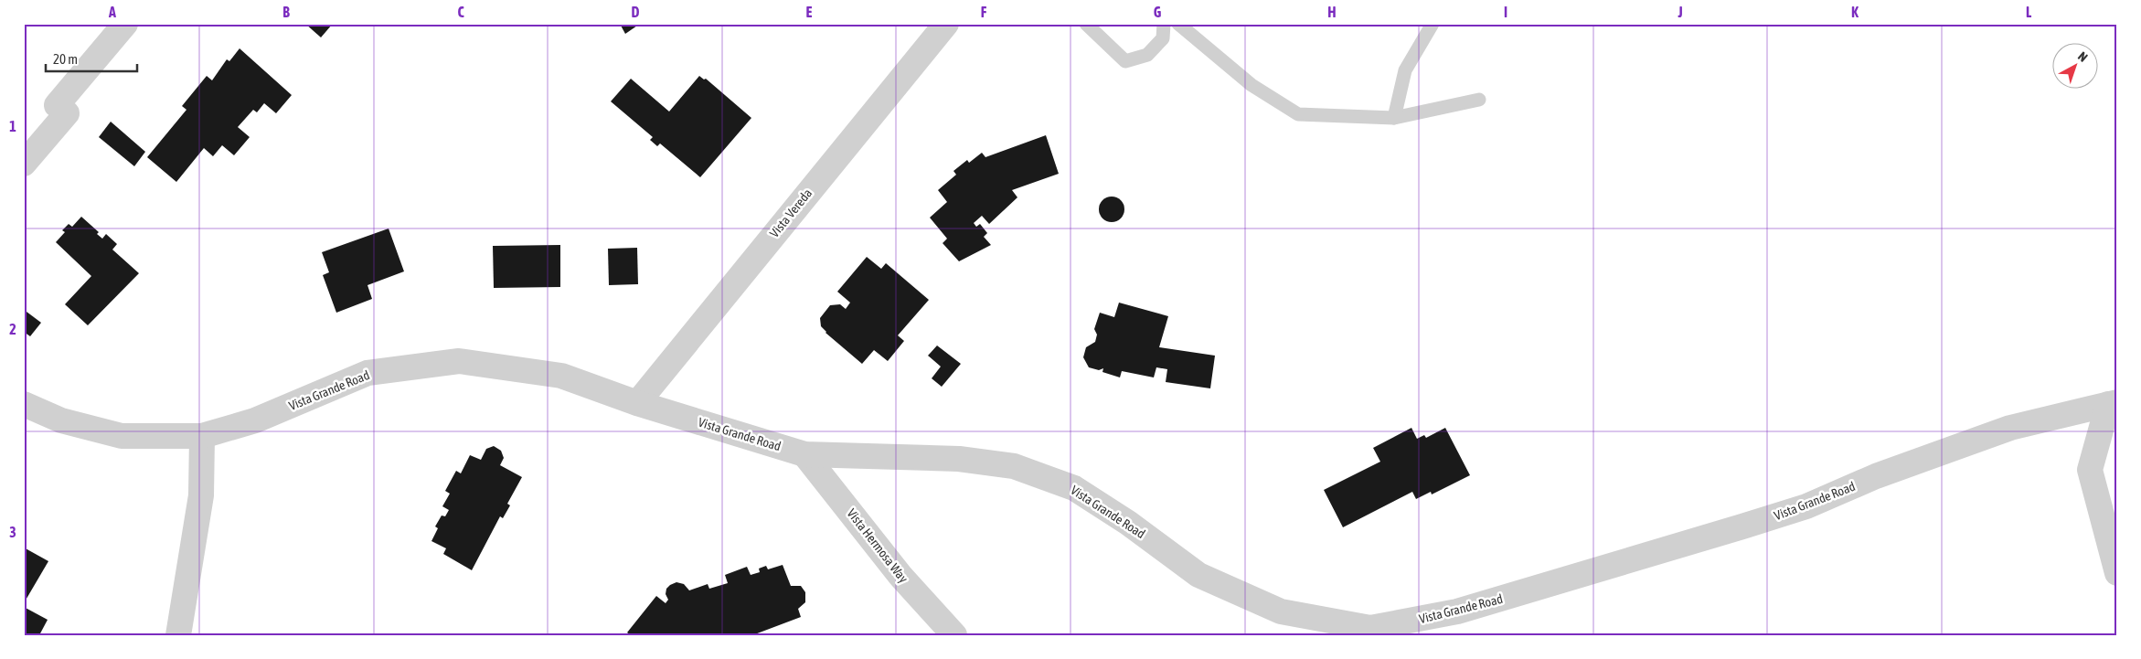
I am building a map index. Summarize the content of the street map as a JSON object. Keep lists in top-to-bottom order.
{
  "streets": {
    "street": ["Vista Vereda", "Vista Grande Road", "Vista Hermosa Way"]
  },
  "crossings": [
    ["Vista Vereda", "Vista Grande Road"],
    ["Vista Grande Road", "Vista Hermosa Way"]
  ],
  "scale_bar": "20 m",
  "north": "top right",
  "grid": {
    "columns": [
      "A",
      "B",
      "C",
      "D",
      "E",
      "F",
      "G",
      "H",
      "I",
      "J",
      "K",
      "L"
    ],
    "rows": ["1", "2", "3"]
  }
}
